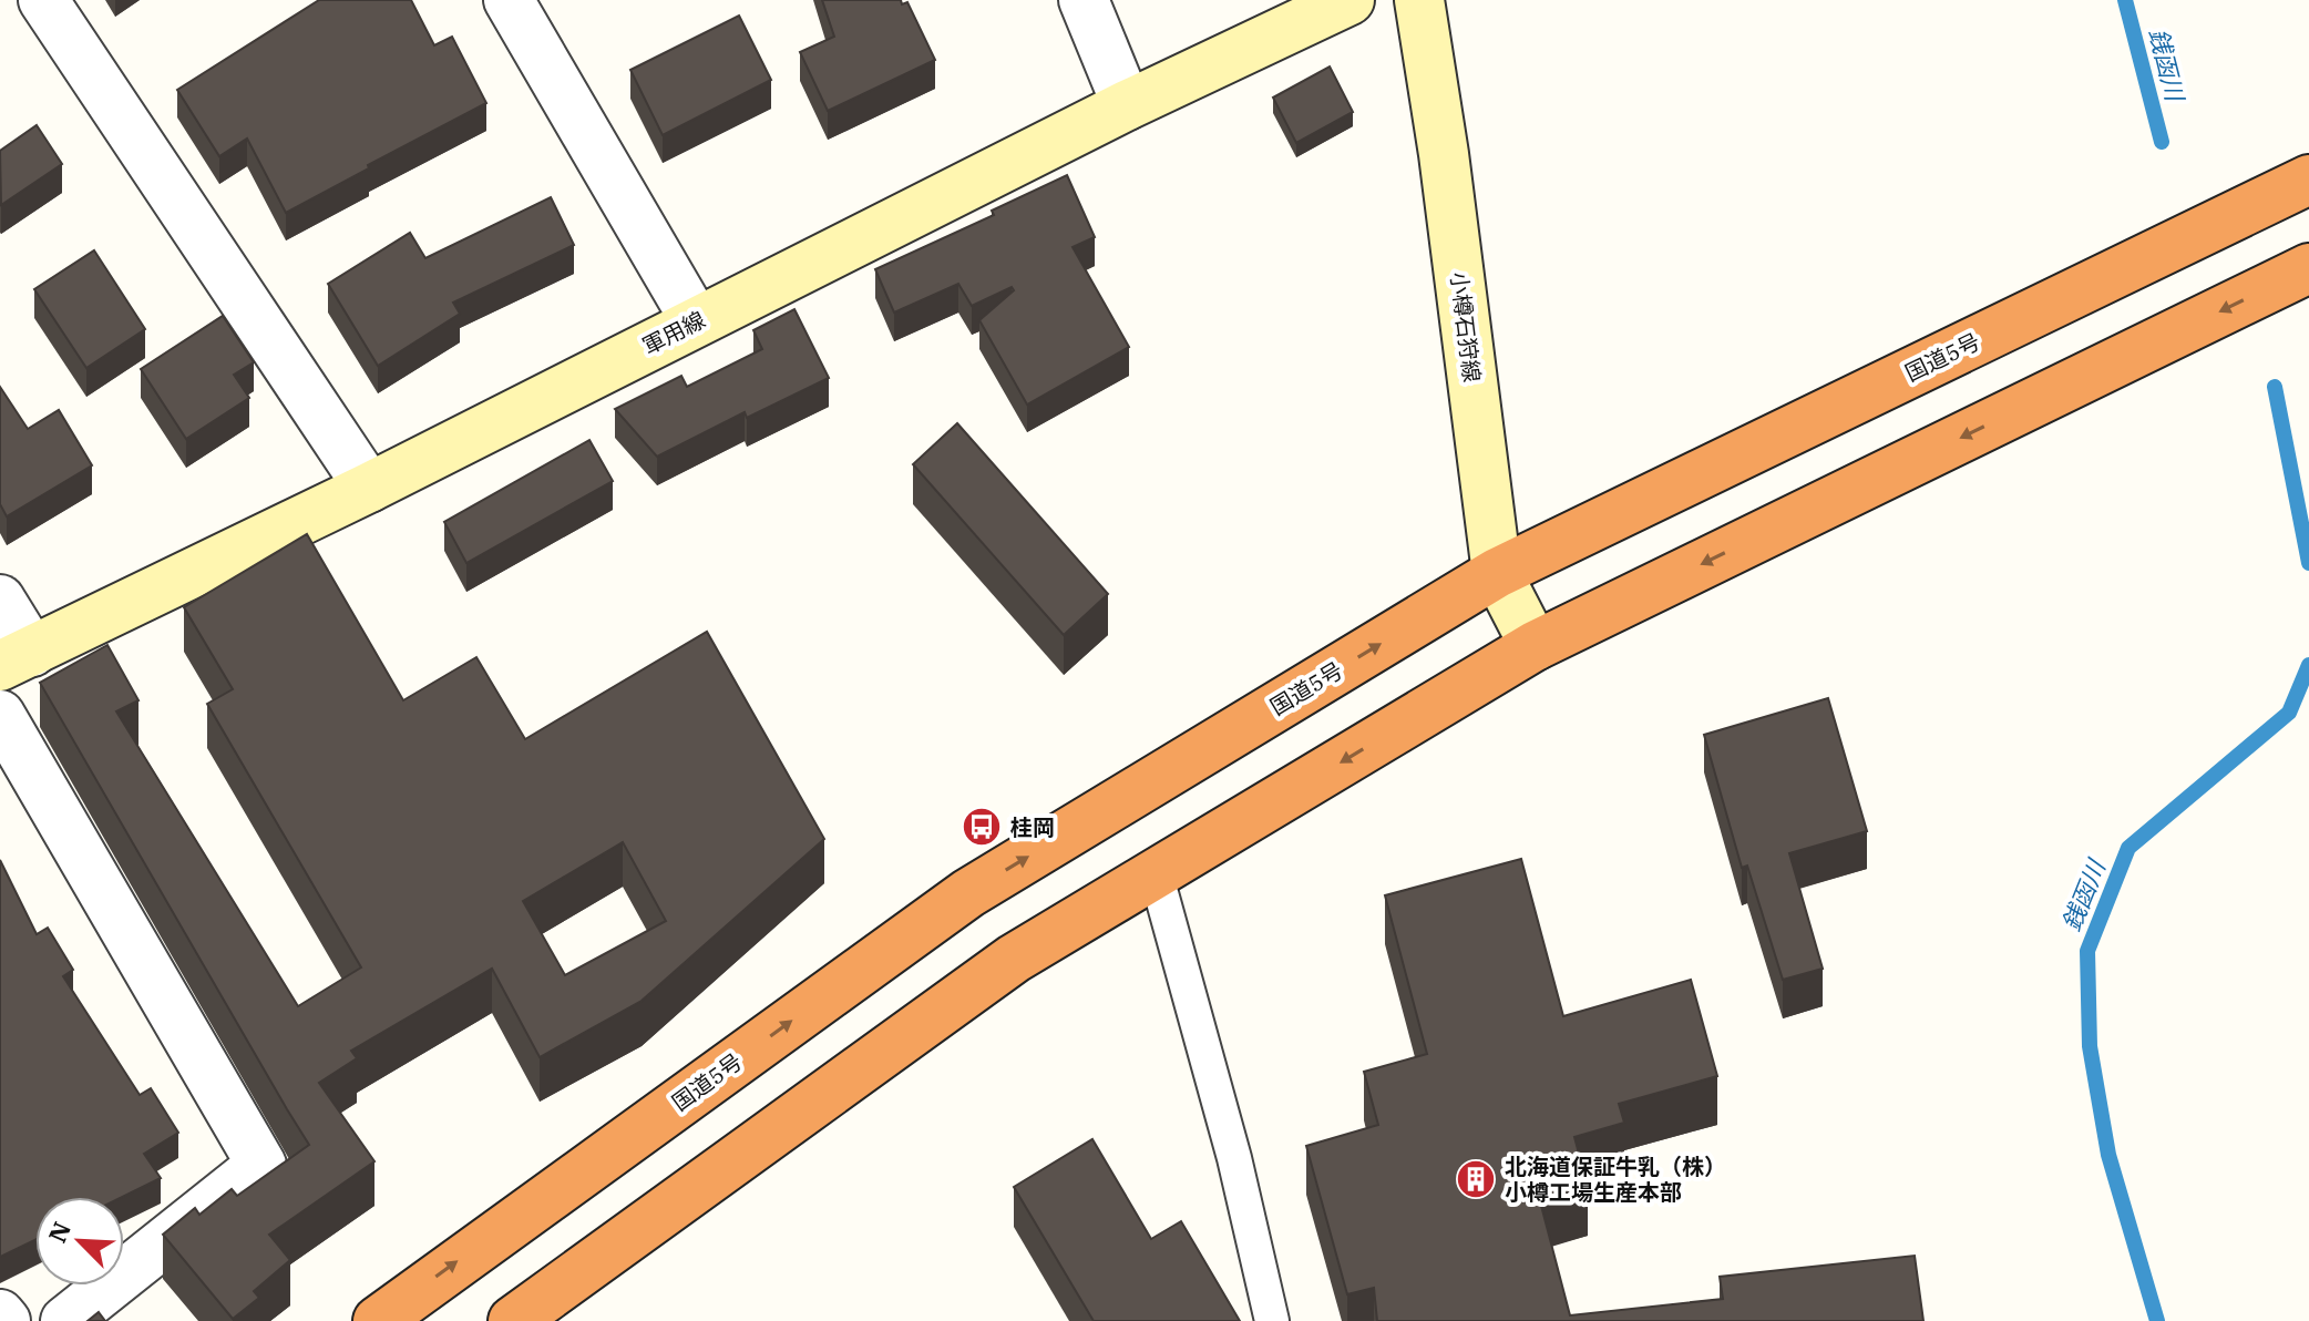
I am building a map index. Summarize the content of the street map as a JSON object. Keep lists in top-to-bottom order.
{
  "streets": {
    "highway": ["国道5号"],
    "street": ["小樽石狩線", "軍用線"]
  },
  "crossings": [
    ["小樽石狩線", "国道5号"]
  ],
  "water": ["銭函川"],
  "places": {
    "bus stop": ["桂岡"],
    "building": ["北海道保証牛乳（株） 小樽工場生産本部"]
  },
  "north": "top left"
}
